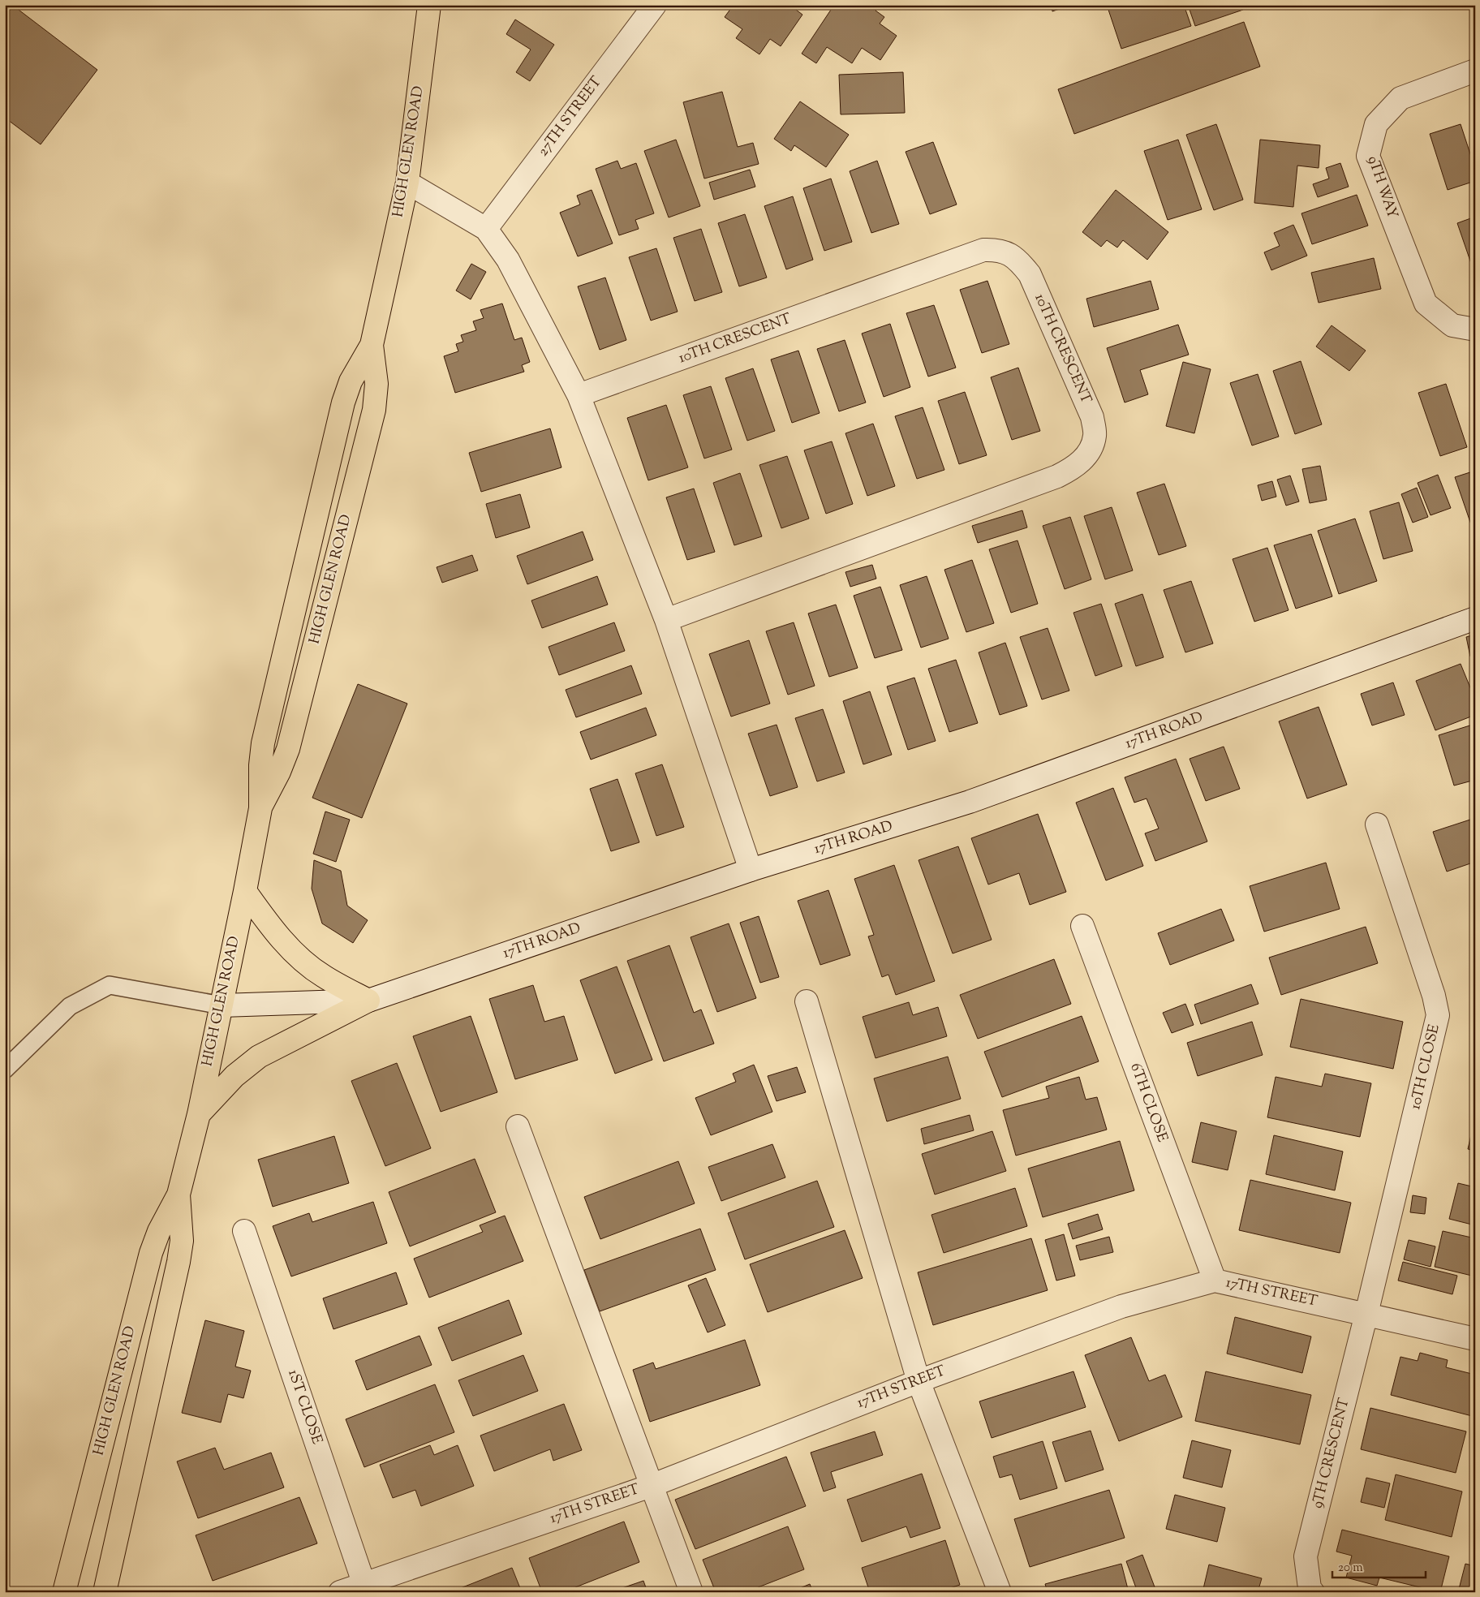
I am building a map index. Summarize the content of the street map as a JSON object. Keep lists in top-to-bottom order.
{
  "streets": {
    "main road": ["HIGH GLEN ROAD"],
    "street": [
      "27TH STREET",
      "9TH WAY",
      "10TH CRESCENT",
      "17TH ROAD",
      "10TH CLOSE",
      "6TH CLOSE",
      "17TH STREET",
      "1ST CLOSE",
      "9TH CRESCENT"
    ]
  },
  "crossings": [
    ["HIGH GLEN ROAD", "17TH ROAD"],
    ["10TH CLOSE", "17TH STREET"],
    ["10TH CLOSE", "9TH CRESCENT"],
    ["6TH CLOSE", "17TH STREET"],
    ["17TH STREET", "1ST CLOSE"],
    ["17TH STREET", "9TH CRESCENT"]
  ],
  "scale_bar": "20 m"
}
